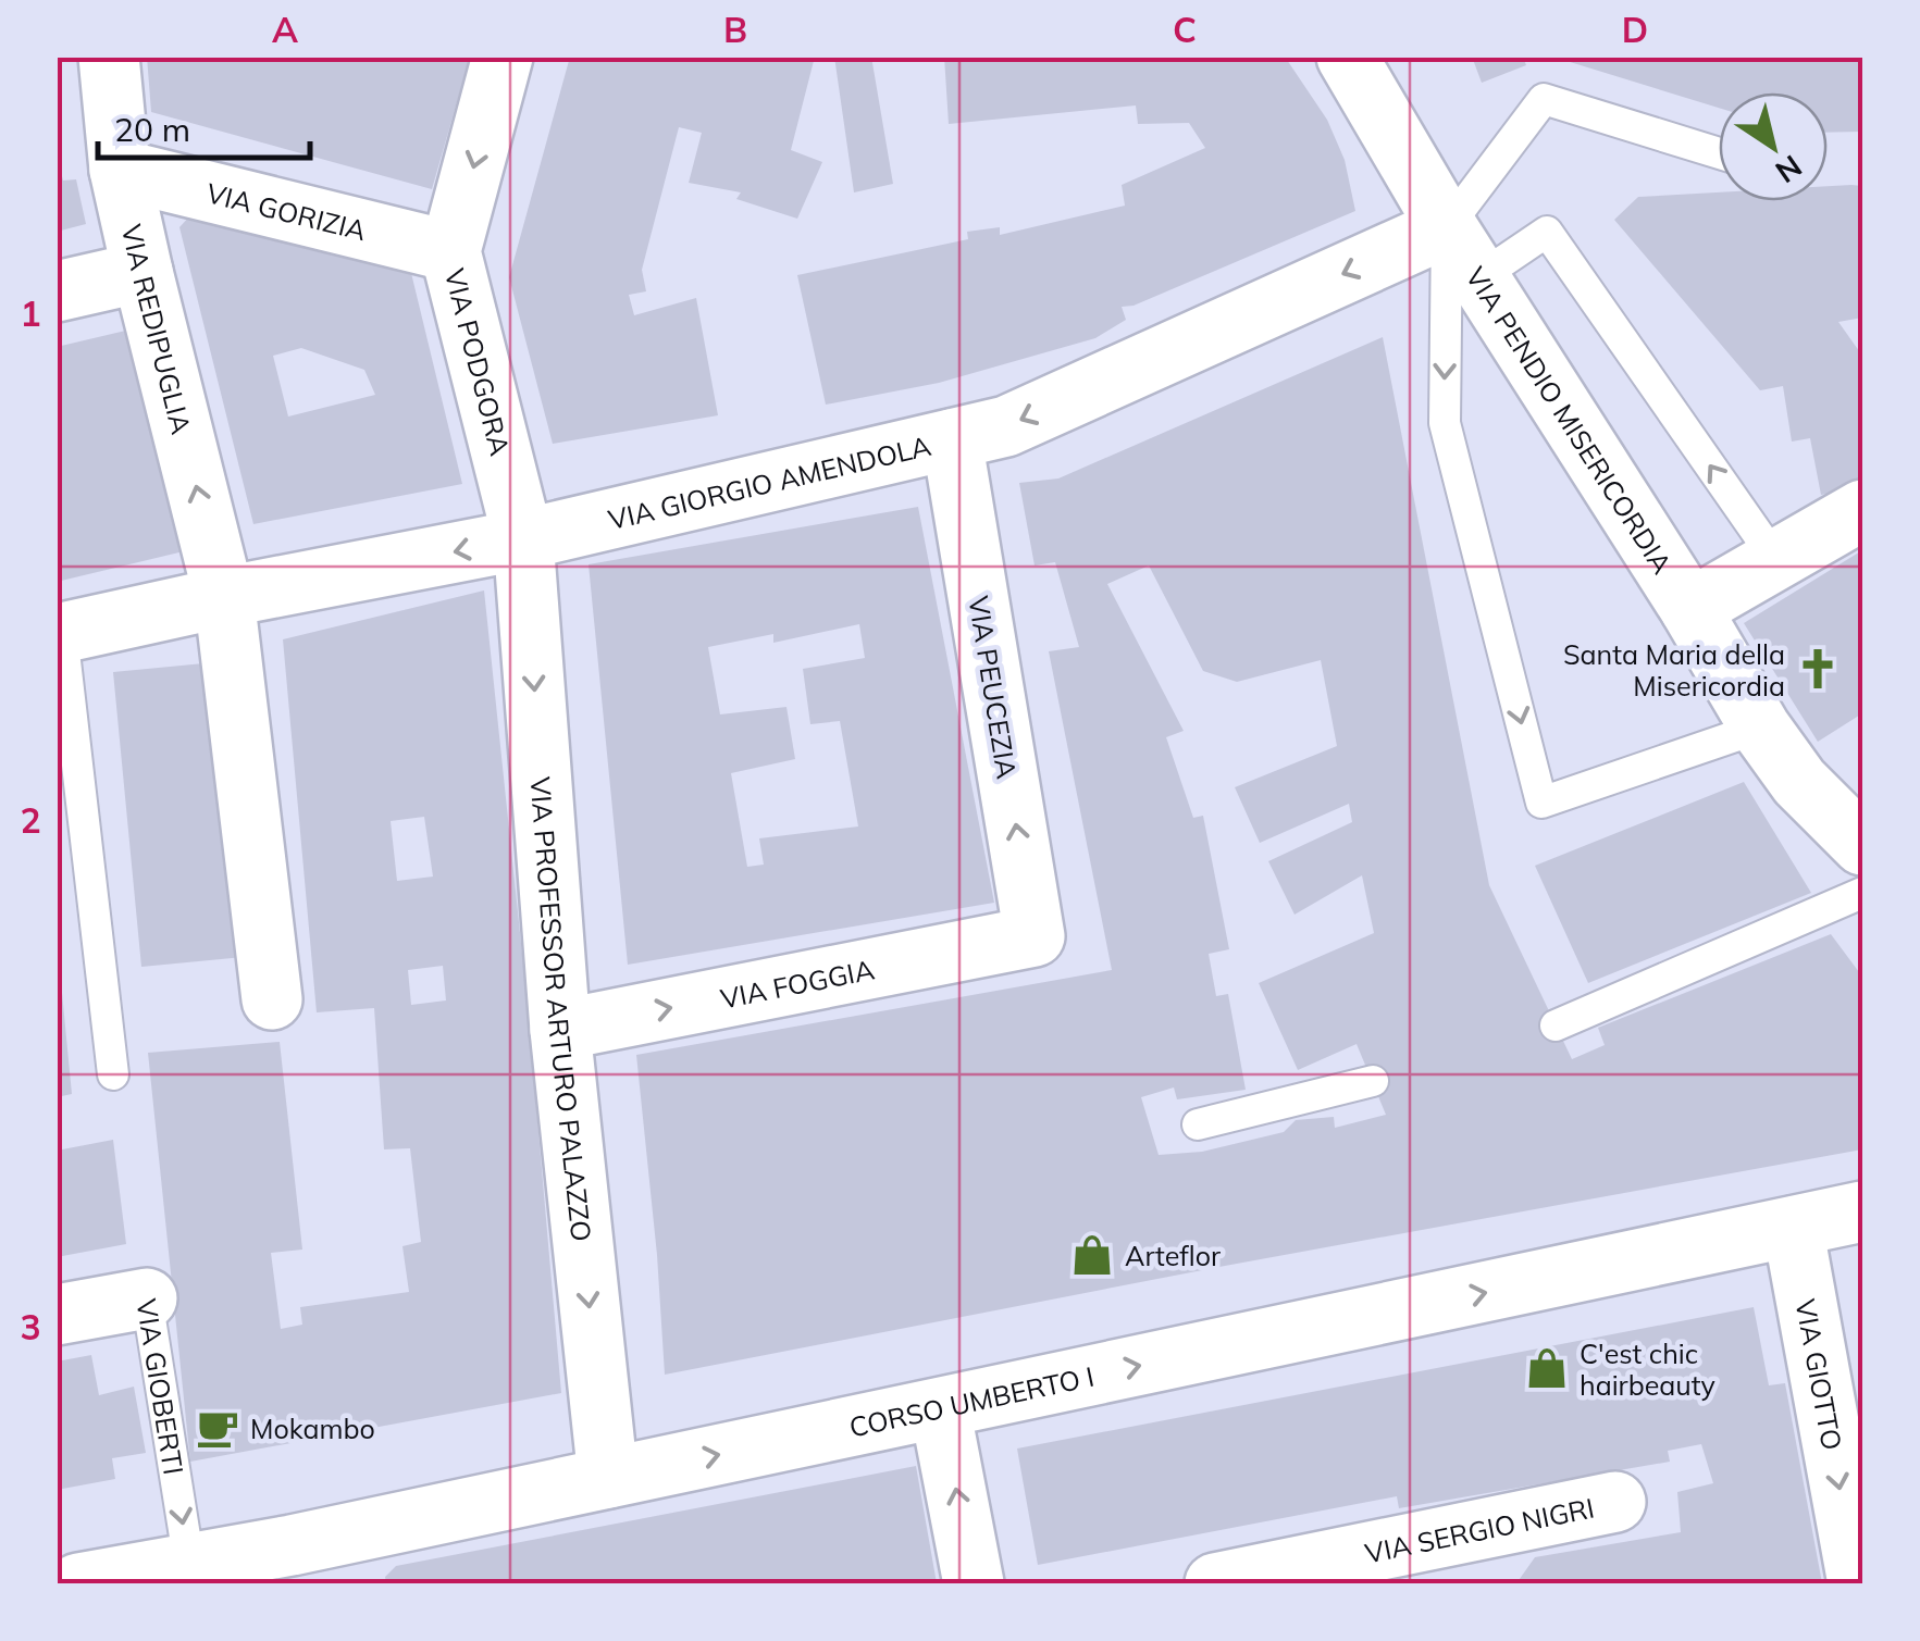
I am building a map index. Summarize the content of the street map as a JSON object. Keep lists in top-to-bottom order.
{
  "streets": {
    "street": [
      "VIA GORIZIA",
      "VIA REDIPUGLIA",
      "VIA PODGORA",
      "VIA PENDIO MISERICORDIA",
      "VIA GIORGIO AMENDOLA",
      "VIA PEUCEZIA",
      "VIA FOGGIA",
      "VIA PROFESSOR ARTURO PALAZZO",
      "VIA GIOTTO",
      "VIA GIOBERTI",
      "CORSO UMBERTO I",
      "VIA SERGIO NIGRI"
    ]
  },
  "crossings": [
    ["VIA GORIZIA", "VIA REDIPUGLIA"],
    ["VIA GORIZIA", "VIA PODGORA"],
    ["VIA REDIPUGLIA", "VIA GIORGIO AMENDOLA"],
    ["VIA PODGORA", "VIA GIORGIO AMENDOLA"],
    ["VIA PODGORA", "VIA PROFESSOR ARTURO PALAZZO"],
    ["VIA PENDIO MISERICORDIA", "VIA GIORGIO AMENDOLA"],
    ["VIA GIORGIO AMENDOLA", "VIA PEUCEZIA"],
    ["VIA GIORGIO AMENDOLA", "VIA PROFESSOR ARTURO PALAZZO"],
    ["VIA PEUCEZIA", "VIA FOGGIA"],
    ["VIA FOGGIA", "VIA PROFESSOR ARTURO PALAZZO"],
    ["VIA PROFESSOR ARTURO PALAZZO", "CORSO UMBERTO I"],
    ["VIA GIOTTO", "CORSO UMBERTO I"],
    ["VIA GIOBERTI", "CORSO UMBERTO I"]
  ],
  "one_way": [
    "VIA PODGORA",
    "VIA GIORGIO AMENDOLA",
    "VIA PEUCEZIA",
    "VIA FOGGIA",
    "VIA PROFESSOR ARTURO PALAZZO",
    "VIA GIOTTO",
    "VIA GIOBERTI",
    "CORSO UMBERTO I"
  ],
  "places": {
    "church": ["Santa Maria della Misericordia"],
    "shop": ["Arteflor", "C'est chic hairbeauty"],
    "cafe": ["Mokambo"]
  },
  "scale_bar": "20 m",
  "north": "bottom right",
  "grid": {
    "columns": [
      "A",
      "B",
      "C",
      "D"
    ],
    "rows": ["1", "2", "3"]
  }
}
